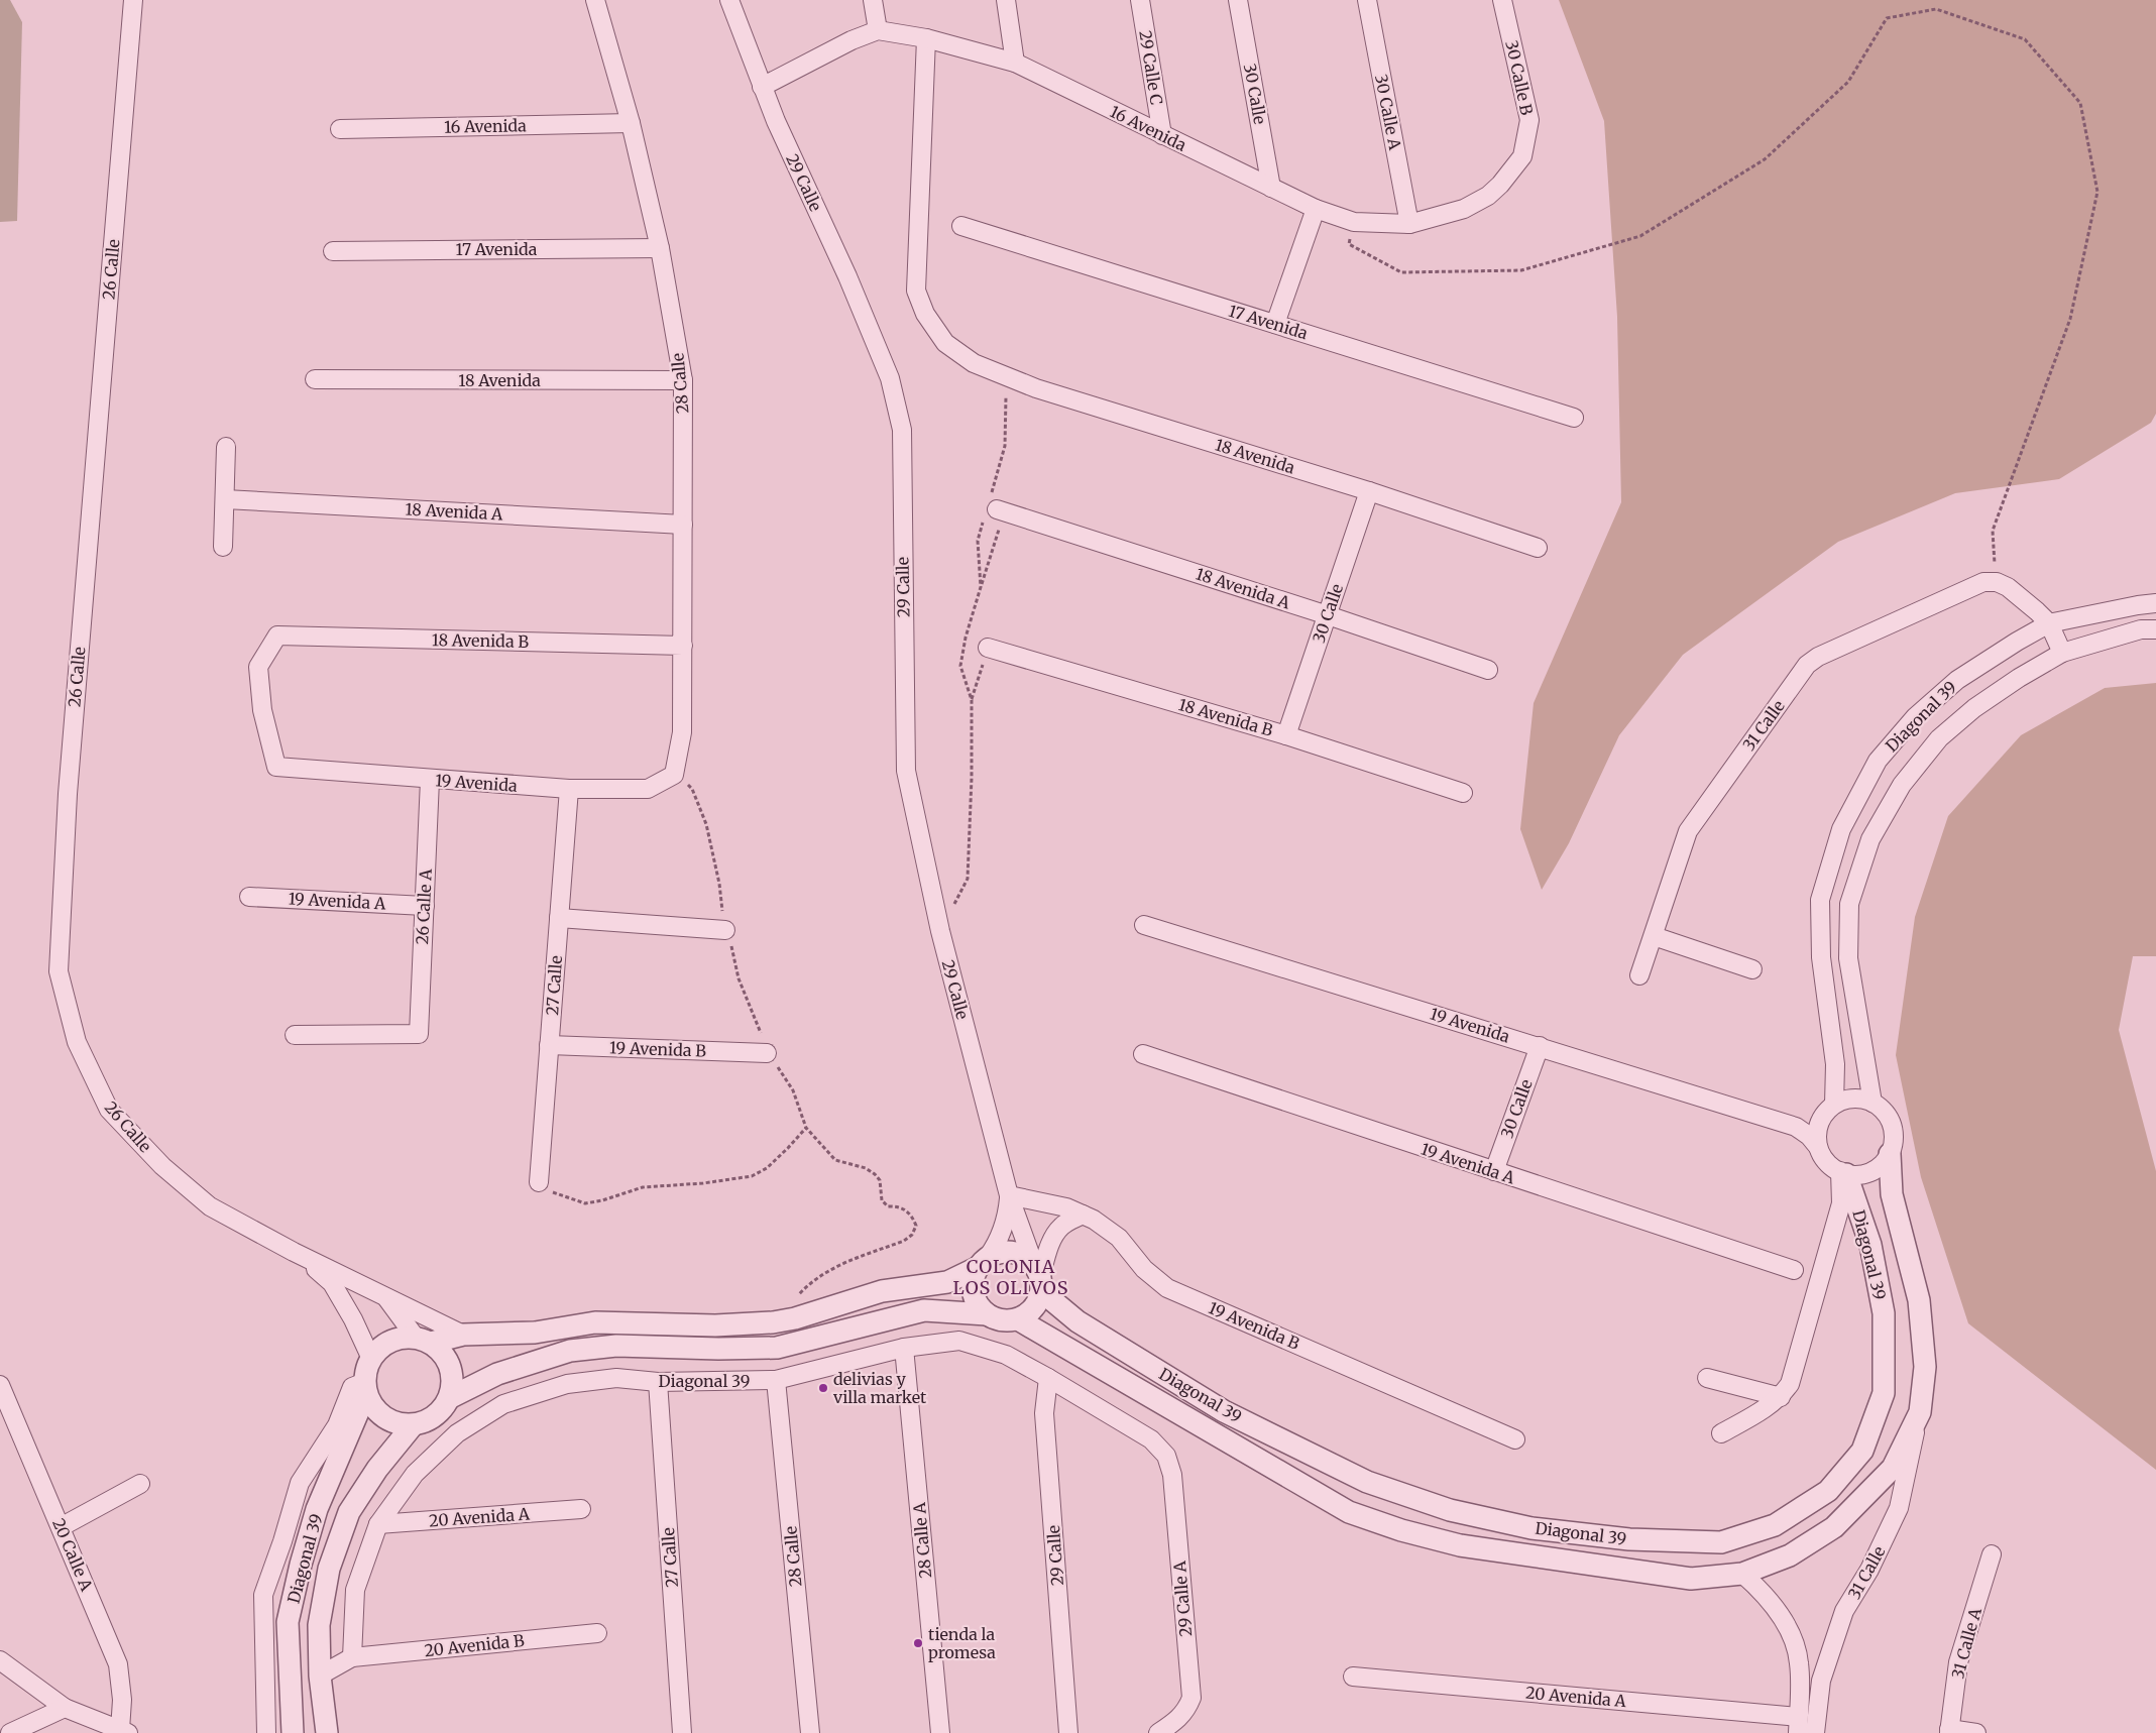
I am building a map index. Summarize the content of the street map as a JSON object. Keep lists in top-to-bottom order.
{
  "streets": {
    "street": [
      "29 Calle C",
      "30 Calle B",
      "30 Calle",
      "30 Calle A",
      "16 Avenida",
      "29 Calle",
      "17 Avenida",
      "26 Calle",
      "18 Avenida",
      "28 Calle",
      "18 Avenida A",
      "18 Avenida B",
      "Diagonal 39",
      "31 Calle",
      "19 Avenida",
      "19 Avenida A",
      "26 Calle A",
      "27 Calle",
      "19 Avenida B",
      "20 Avenida A",
      "28 Calle A",
      "20 Calle A",
      "29 Calle A",
      "31 Calle A",
      "20 Avenida B"
    ]
  },
  "crossings": [
    ["29 Calle C", "16 Avenida"],
    ["30 Calle B", "16 Avenida"],
    ["30 Calle", "16 Avenida"],
    ["30 Calle", "18 Avenida"],
    ["30 Calle", "18 Avenida A"],
    ["30 Calle", "18 Avenida B"],
    ["30 Calle", "19 Avenida"],
    ["30 Calle", "19 Avenida A"],
    ["30 Calle A", "16 Avenida"],
    ["16 Avenida", "18 Avenida"],
    ["16 Avenida", "28 Calle"],
    ["29 Calle", "Diagonal 39"],
    ["29 Calle", "19 Avenida B"],
    ["17 Avenida", "28 Calle"],
    ["26 Calle", "Diagonal 39"],
    ["18 Avenida", "28 Calle"],
    ["28 Calle", "18 Avenida A"],
    ["28 Calle", "18 Avenida B"],
    ["28 Calle", "Diagonal 39"],
    ["28 Calle", "19 Avenida"],
    ["18 Avenida B", "19 Avenida"],
    ["Diagonal 39", "31 Calle"],
    ["Diagonal 39", "19 Avenida"],
    ["Diagonal 39", "27 Calle"],
    ["Diagonal 39", "20 Avenida A"],
    ["Diagonal 39", "28 Calle A"],
    ["Diagonal 39", "29 Calle A"],
    ["Diagonal 39", "20 Avenida B"],
    ["19 Avenida", "26 Calle A"],
    ["19 Avenida", "27 Calle"],
    ["19 Avenida A", "26 Calle A"],
    ["27 Calle", "19 Avenida B"]
  ],
  "districts": ["COLONIA LOS OLIVOS"],
  "places": ["delivias y villa market", "tienda la promesa"]
}
